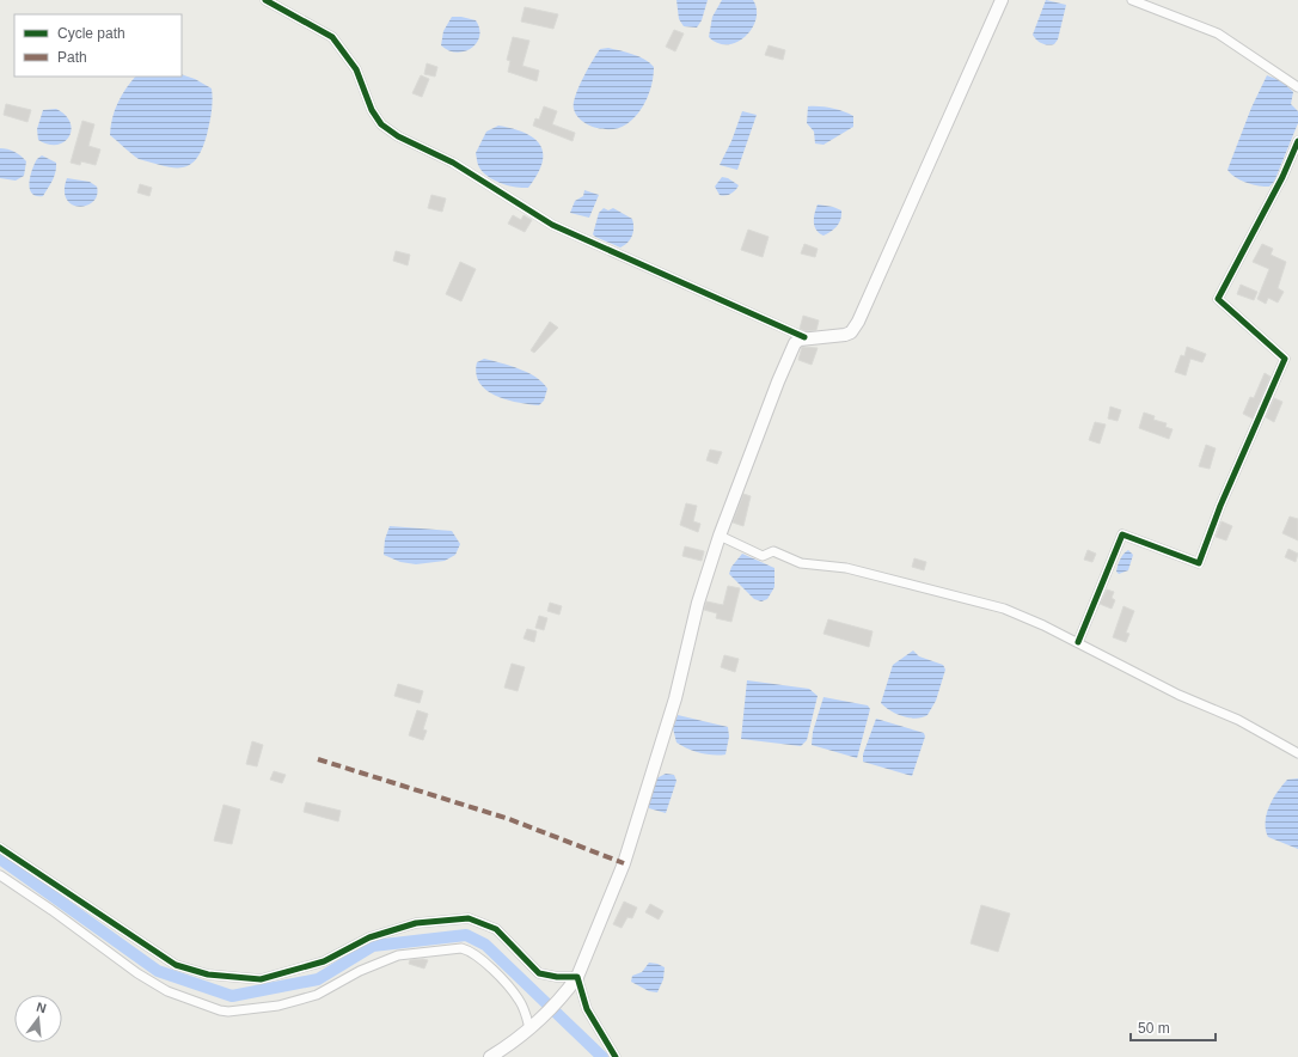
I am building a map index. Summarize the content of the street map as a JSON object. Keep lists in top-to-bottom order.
{
  "legend": ["Cycle path", "Path"],
  "scale_bar": "50 m",
  "north": "top"
}
